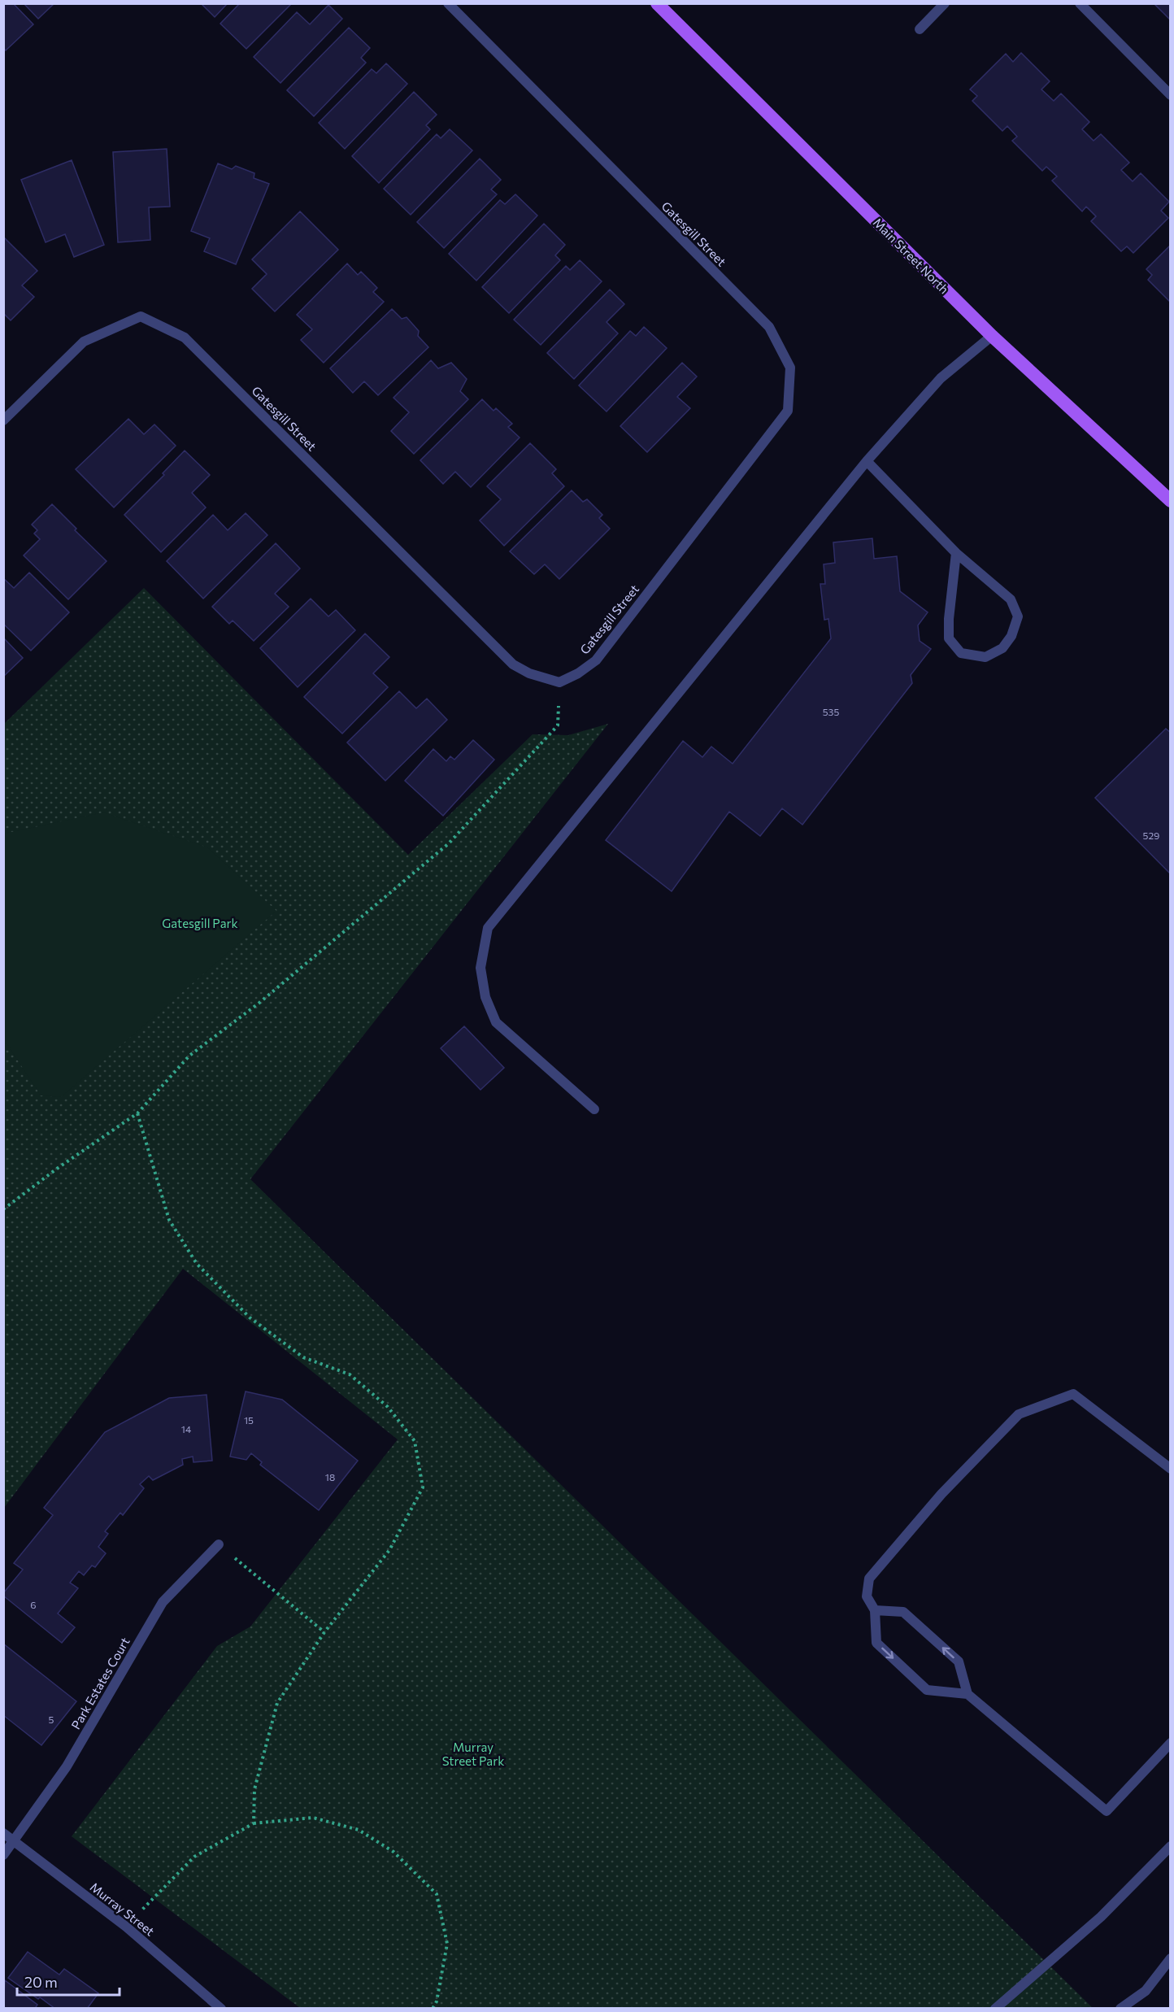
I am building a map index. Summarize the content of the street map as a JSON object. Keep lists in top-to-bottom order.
{
  "streets": {
    "main road": ["Main Street North"],
    "street": ["Gatesgill Street", "Park Estates Court", "Murray Street"]
  },
  "crossings": [
    ["Park Estates Court", "Murray Street"]
  ],
  "parks": ["Gatesgill Park", "Murray Street Park"],
  "house_numbers": [
    "535",
    "529",
    "15",
    "14",
    "18",
    "6",
    "5"
  ],
  "scale_bar": "20 m"
}
